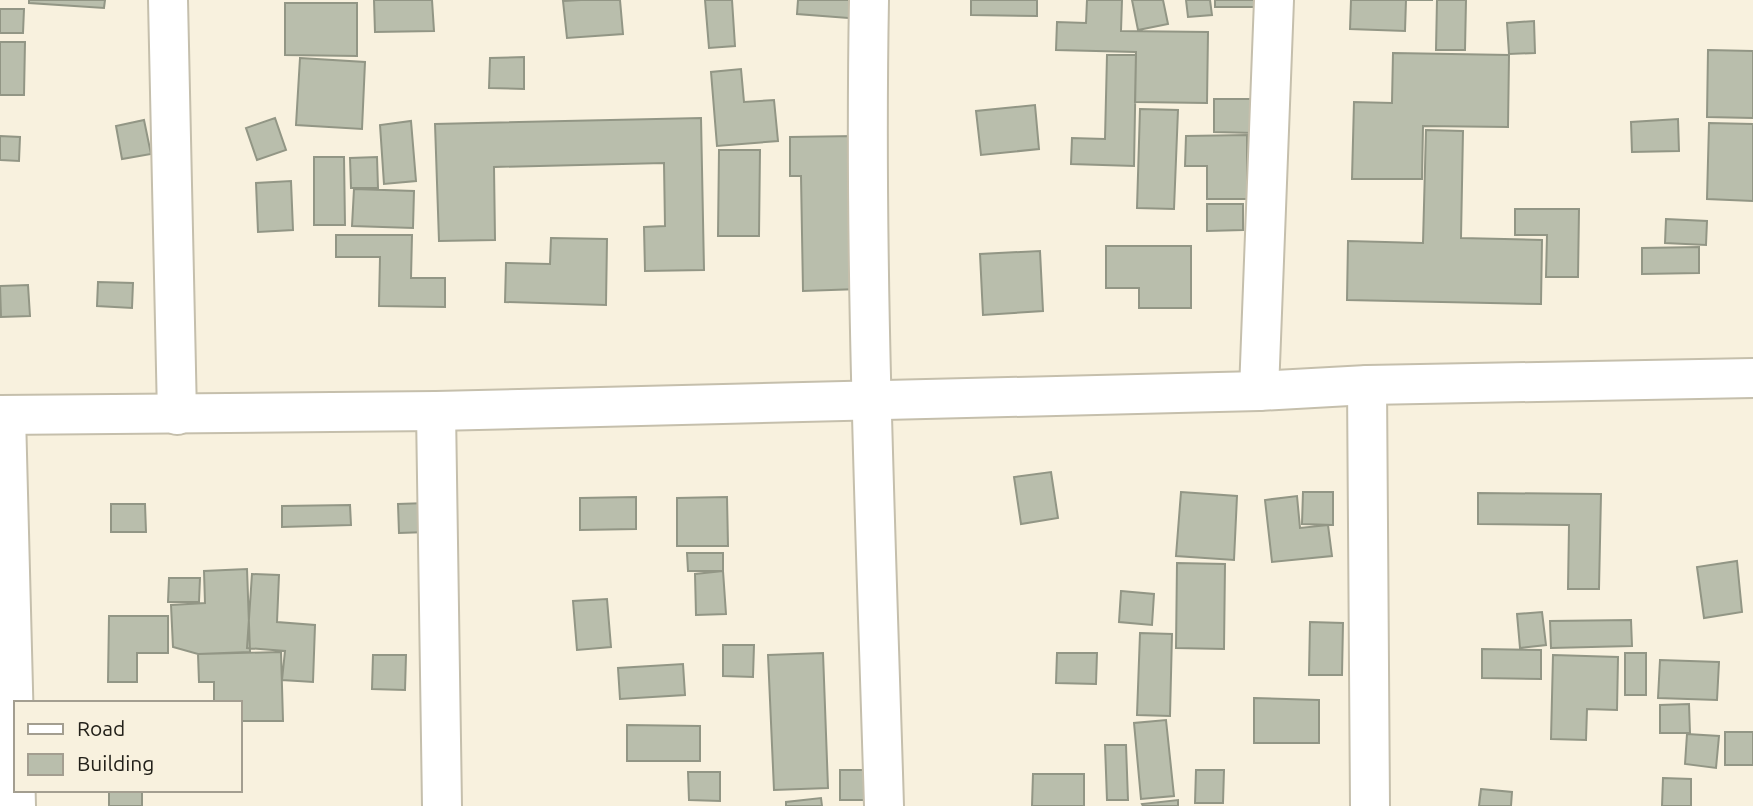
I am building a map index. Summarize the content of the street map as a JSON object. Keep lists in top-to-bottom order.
{
  "legend": ["Road", "Building"]
}
